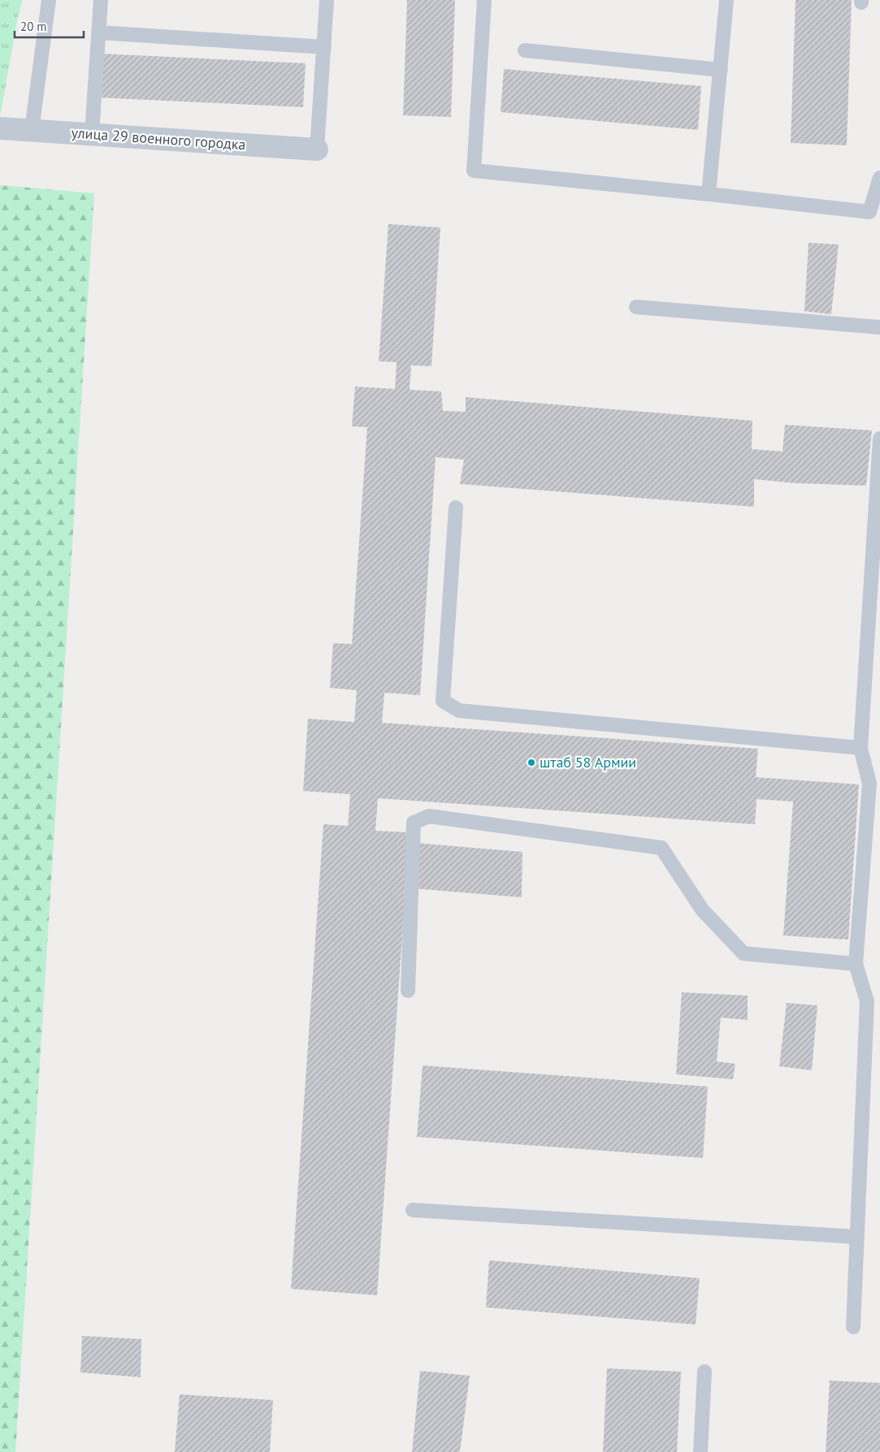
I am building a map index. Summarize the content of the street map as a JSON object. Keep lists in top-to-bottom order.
{
  "streets": {
    "street": ["улица 29 военного городка"]
  },
  "places": ["штаб 58 Армии"],
  "scale_bar": "20 m"
}
